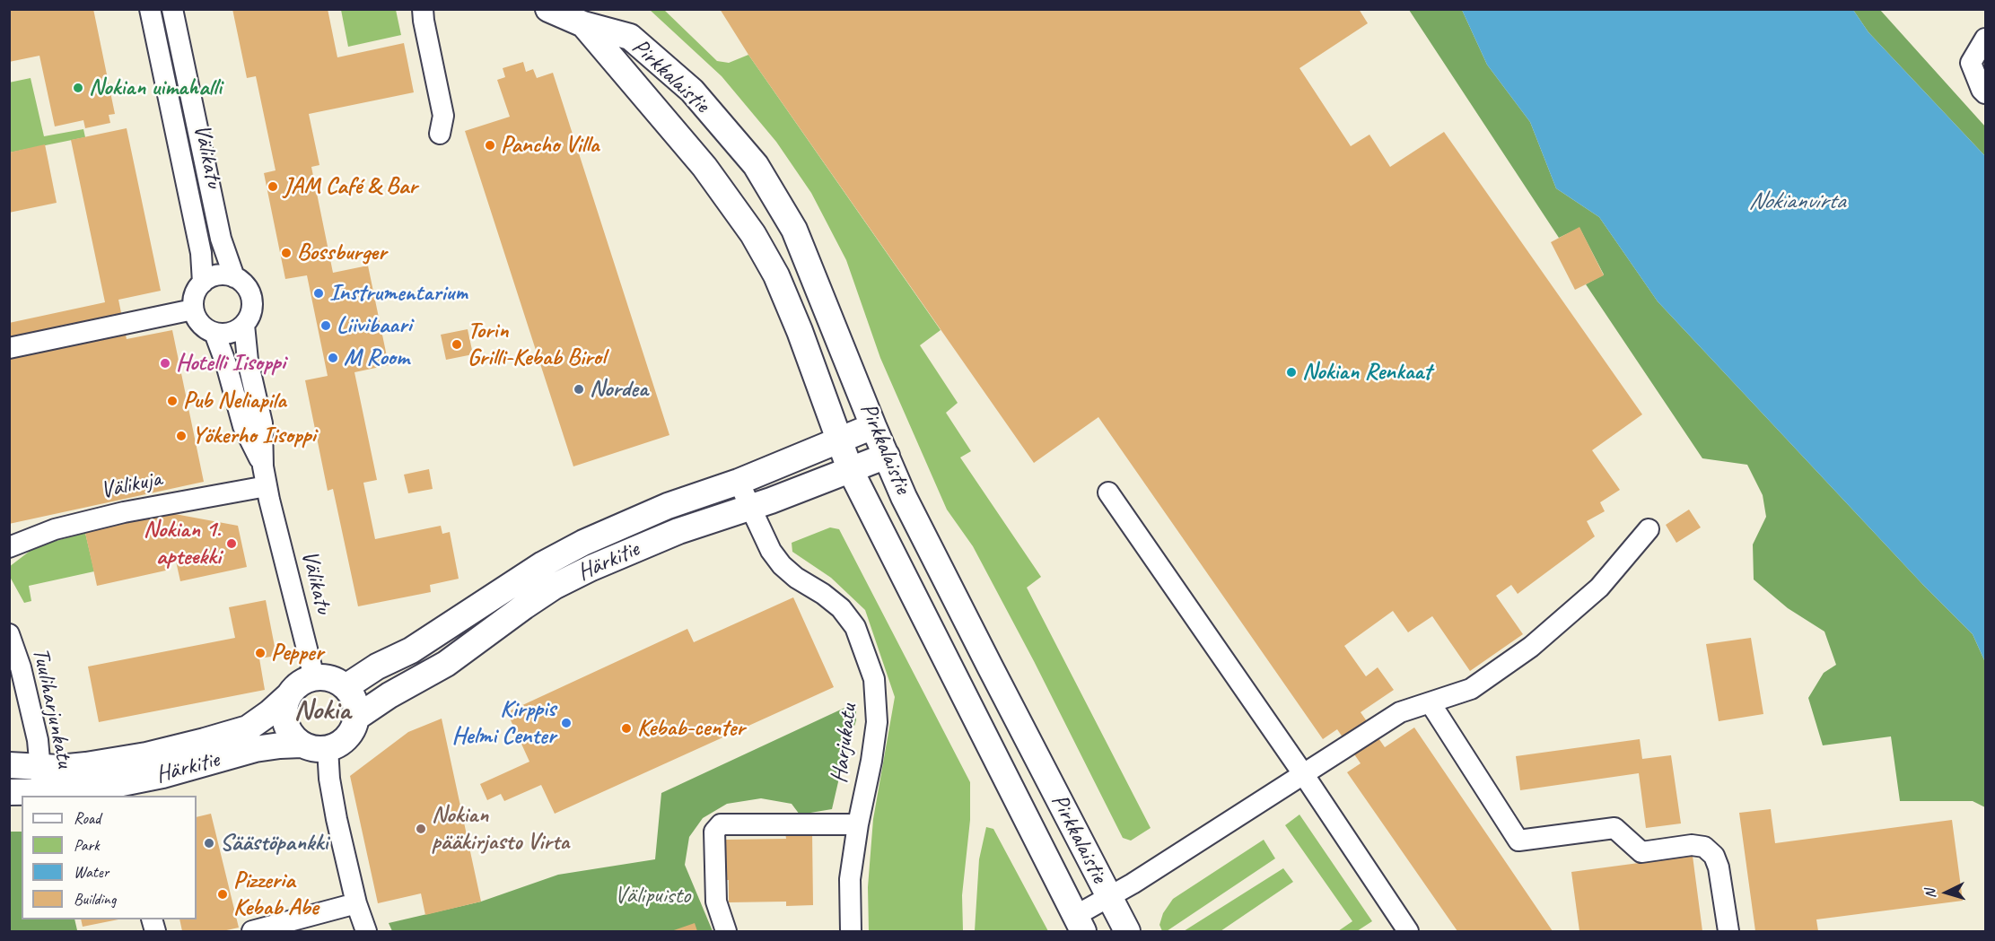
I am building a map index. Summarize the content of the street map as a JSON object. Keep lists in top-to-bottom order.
{
  "streets": {
    "main road": ["Pirkkalaistie", "Härkitie"],
    "street": [
      "Välikatu",
      "Välikuja",
      "Tuuliharjunkatu",
      "Harjukatu"
    ]
  },
  "crossings": [
    ["Pirkkalaistie", "Härkitie"],
    ["Välikatu", "Välikuja"],
    ["Välikatu", "Härkitie"],
    ["Härkitie", "Tuuliharjunkatu"],
    ["Härkitie", "Harjukatu"]
  ],
  "districts": ["Nokia"],
  "water": ["Nokianvirta"],
  "parks": ["Välipuisto"],
  "places": [
    "Nokian uimahalli",
    "Pancho Villa",
    "JAM Café & Bar",
    "Bossburger",
    "Instrumentarium",
    "Liivibaari",
    "Torin Grilli-Kebab Birol",
    "M Room",
    "Hotelli Iisoppi",
    "Nokian Renkaat",
    "Nordea",
    "Pub Neliapila",
    "Yökerho Iisoppi",
    "Nokian 1. apteekki",
    "Pepper",
    "Kirppis Helmi Center",
    "Kebab-center",
    "Nokian pääkirjasto Virta",
    "Säästöpankki",
    "Pizzeria Kebab Abe"
  ],
  "legend": [
    "Road",
    "Park",
    "Water",
    "Building"
  ],
  "north": "left"
}
